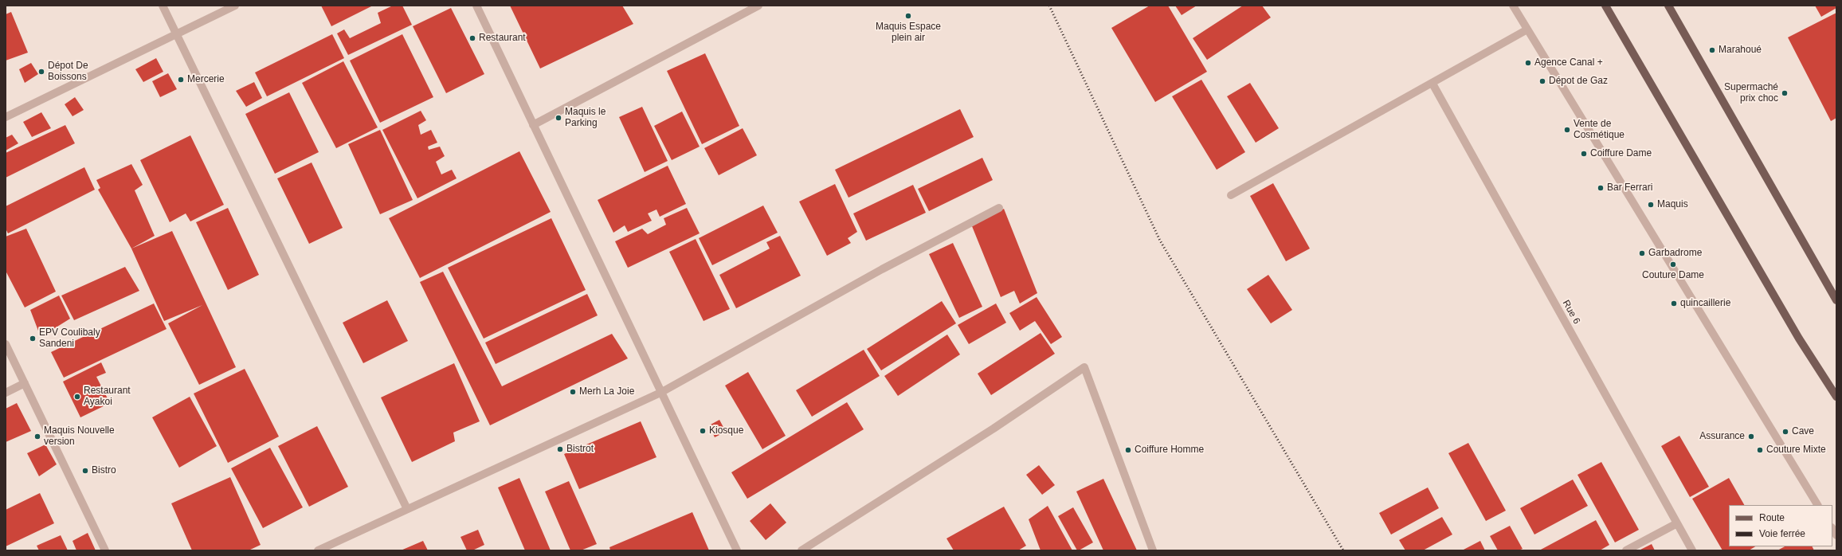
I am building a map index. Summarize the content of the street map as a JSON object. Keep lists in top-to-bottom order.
{
  "streets": {
    "street": ["Rue 6"]
  },
  "places": [
    "Maquis Espace plein air",
    "Restaurant",
    "Marahoué",
    "Agence Canal +",
    "Dépot De Boissons",
    "Mercerie",
    "Dépot de Gaz",
    "Supermaché prix choc",
    "Maquis le Parking",
    "Vente de Cosmétique",
    "Coiffure Dame",
    "Bar Ferrari",
    "Maquis",
    "Garbadrome",
    "Couture Dame",
    "quincaillerie",
    "EPV Coulibaly Sandeni",
    "Merh La Joie",
    "Restaurant Ayakoi",
    "Kiosque",
    "Cave",
    "Maquis Nouvelle version",
    "Assurance",
    "Bistrot",
    "Coiffure Homme",
    "Couture Mixte",
    "Bistro"
  ],
  "legend": ["Route", "Voie ferrée"]
}
